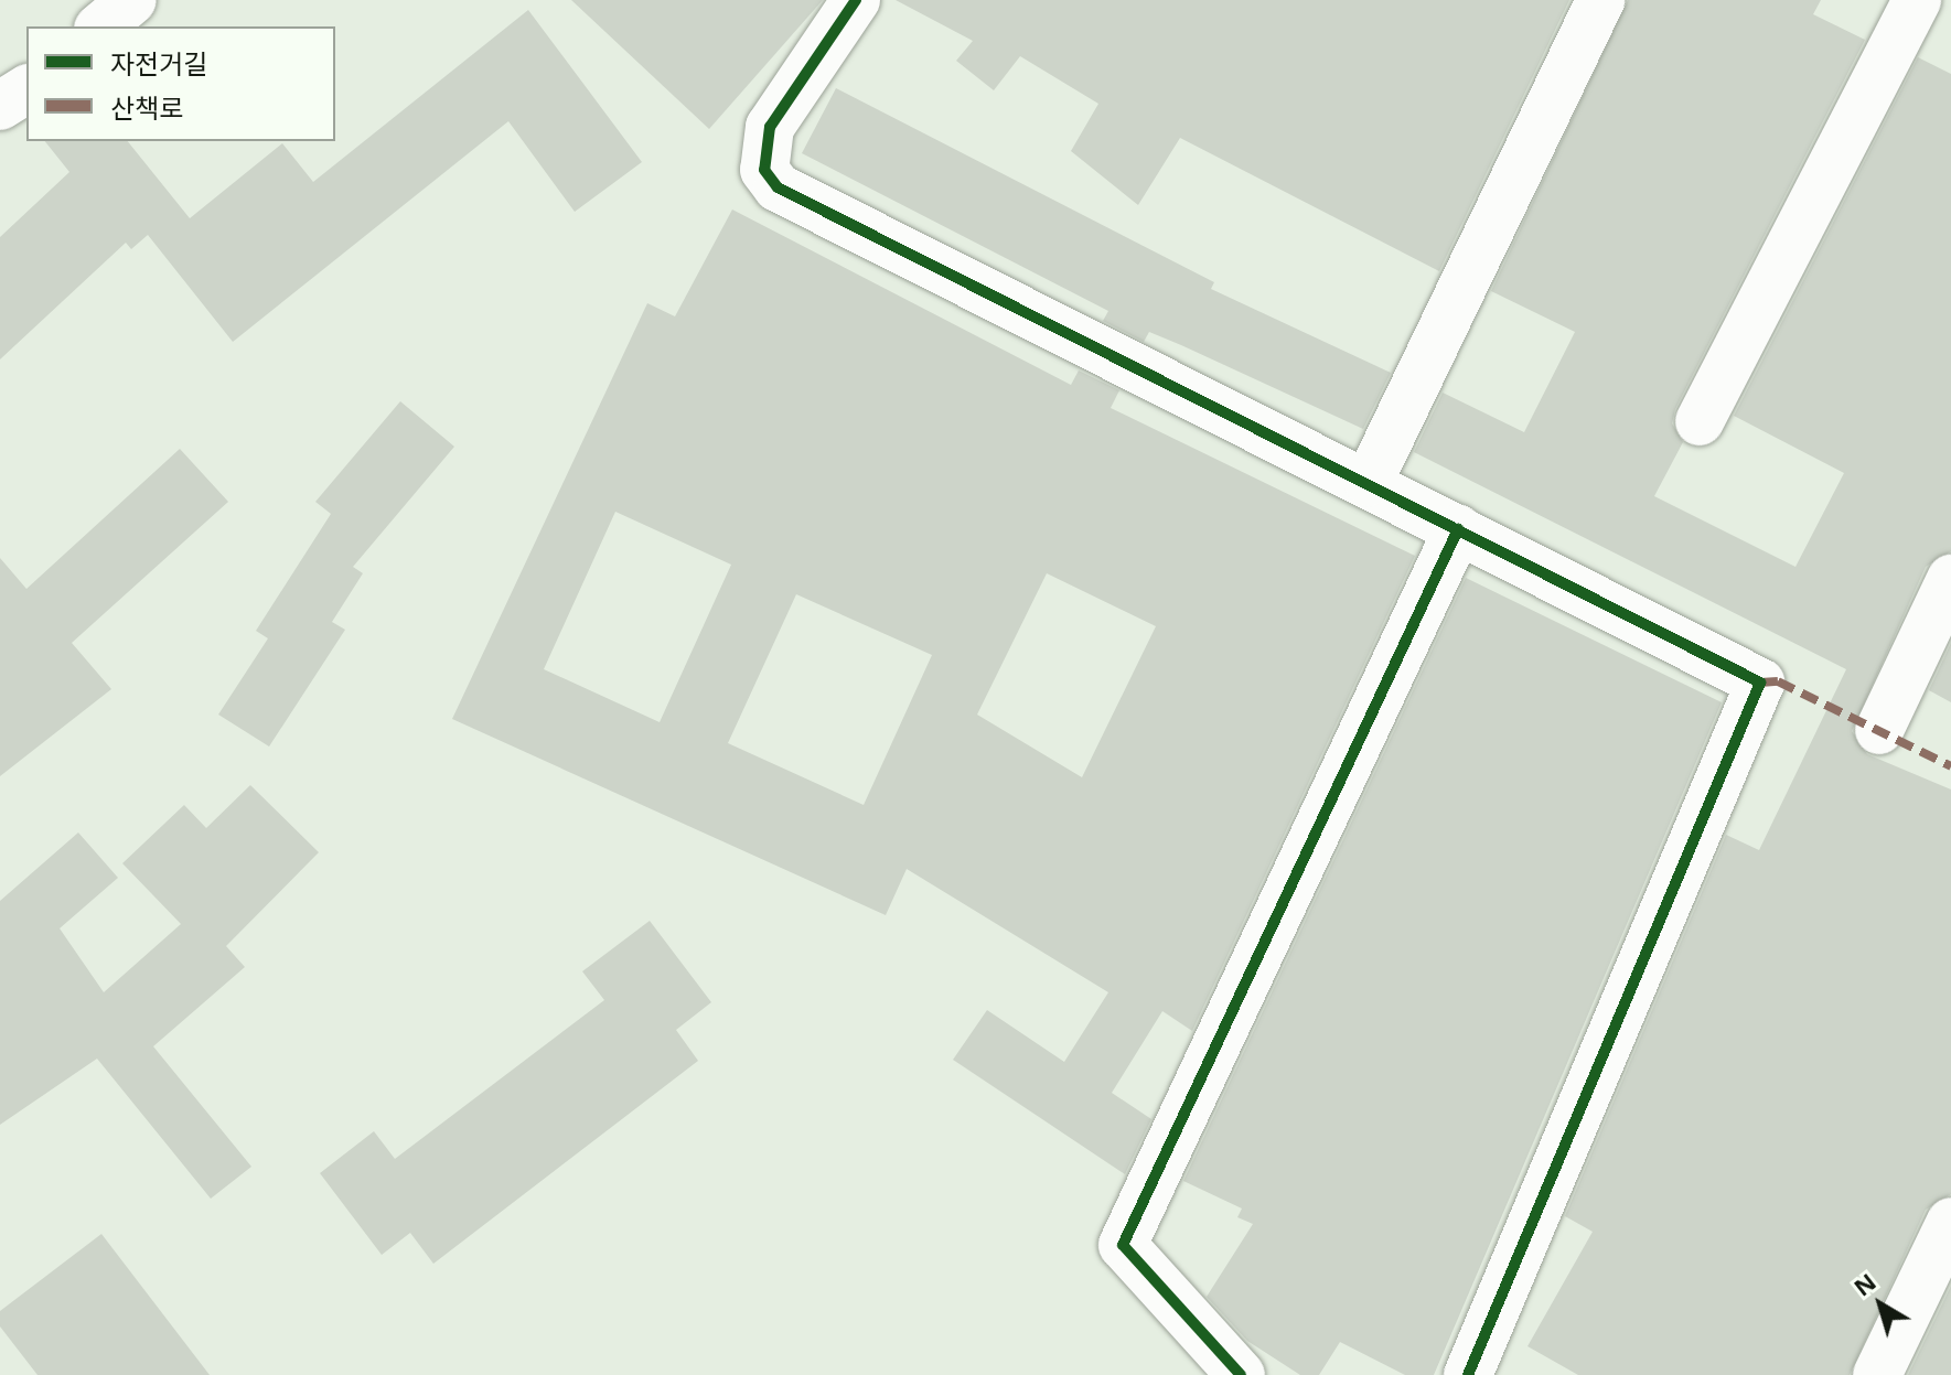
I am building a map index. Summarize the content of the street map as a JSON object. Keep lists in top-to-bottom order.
{
  "legend": ["자전거길", "산책로"],
  "north": "top left"
}
